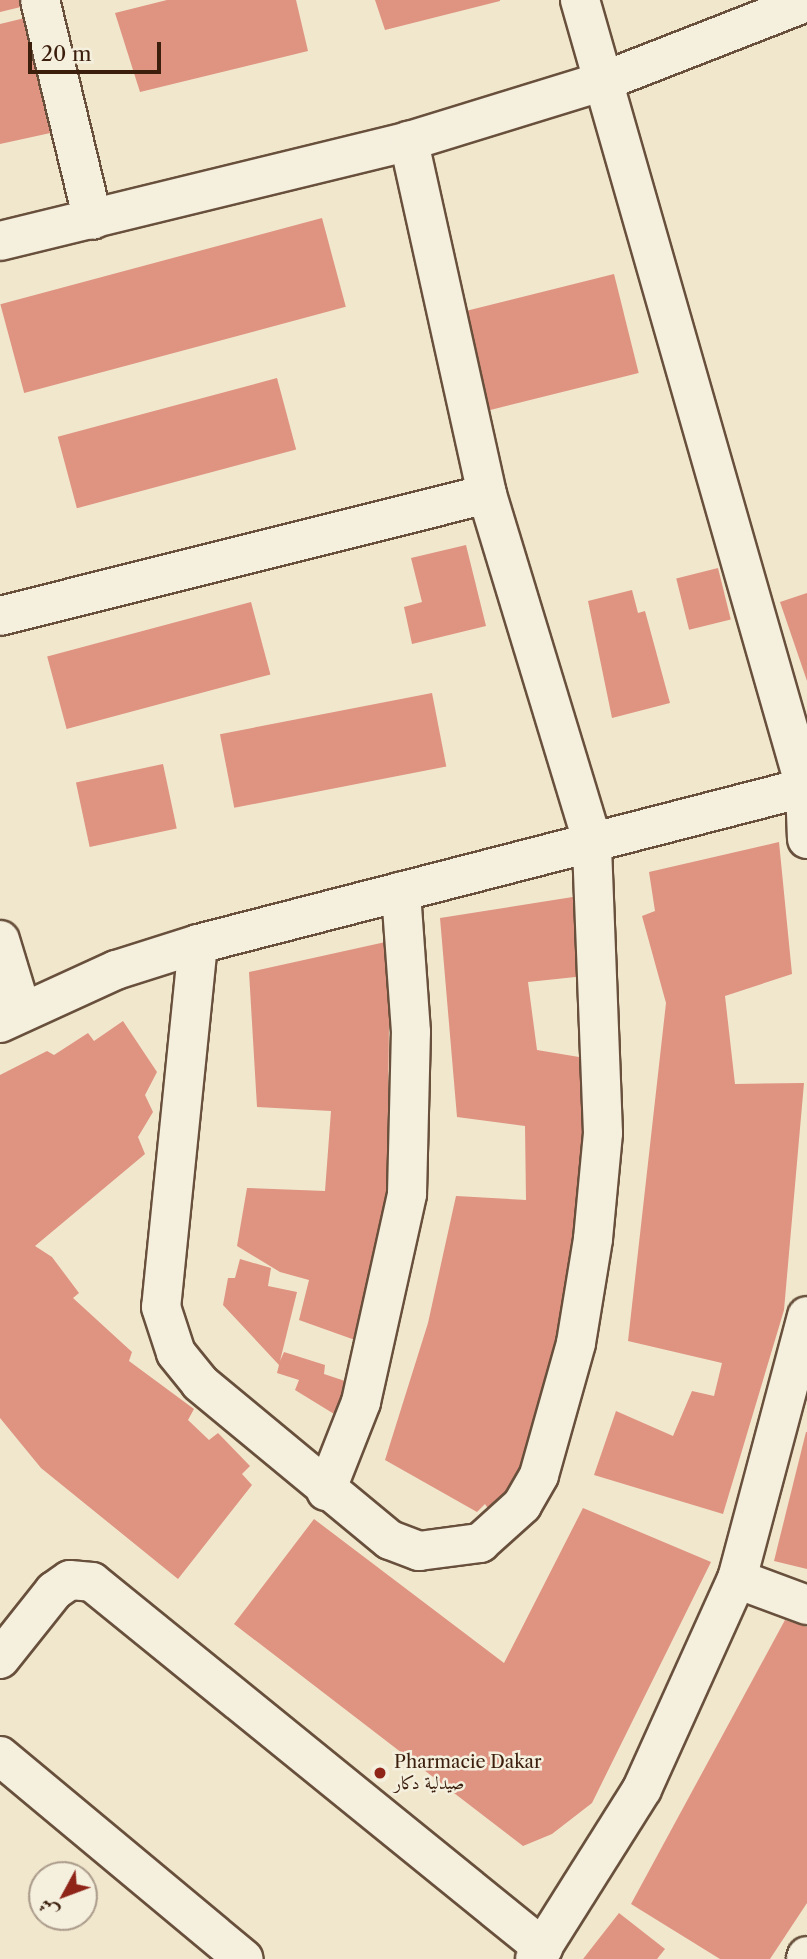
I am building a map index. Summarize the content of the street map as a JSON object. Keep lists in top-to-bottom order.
{
  "places": ["Pharmacie Dakar صيدلية دكار"],
  "scale_bar": "20 m",
  "north": "bottom left"
}
